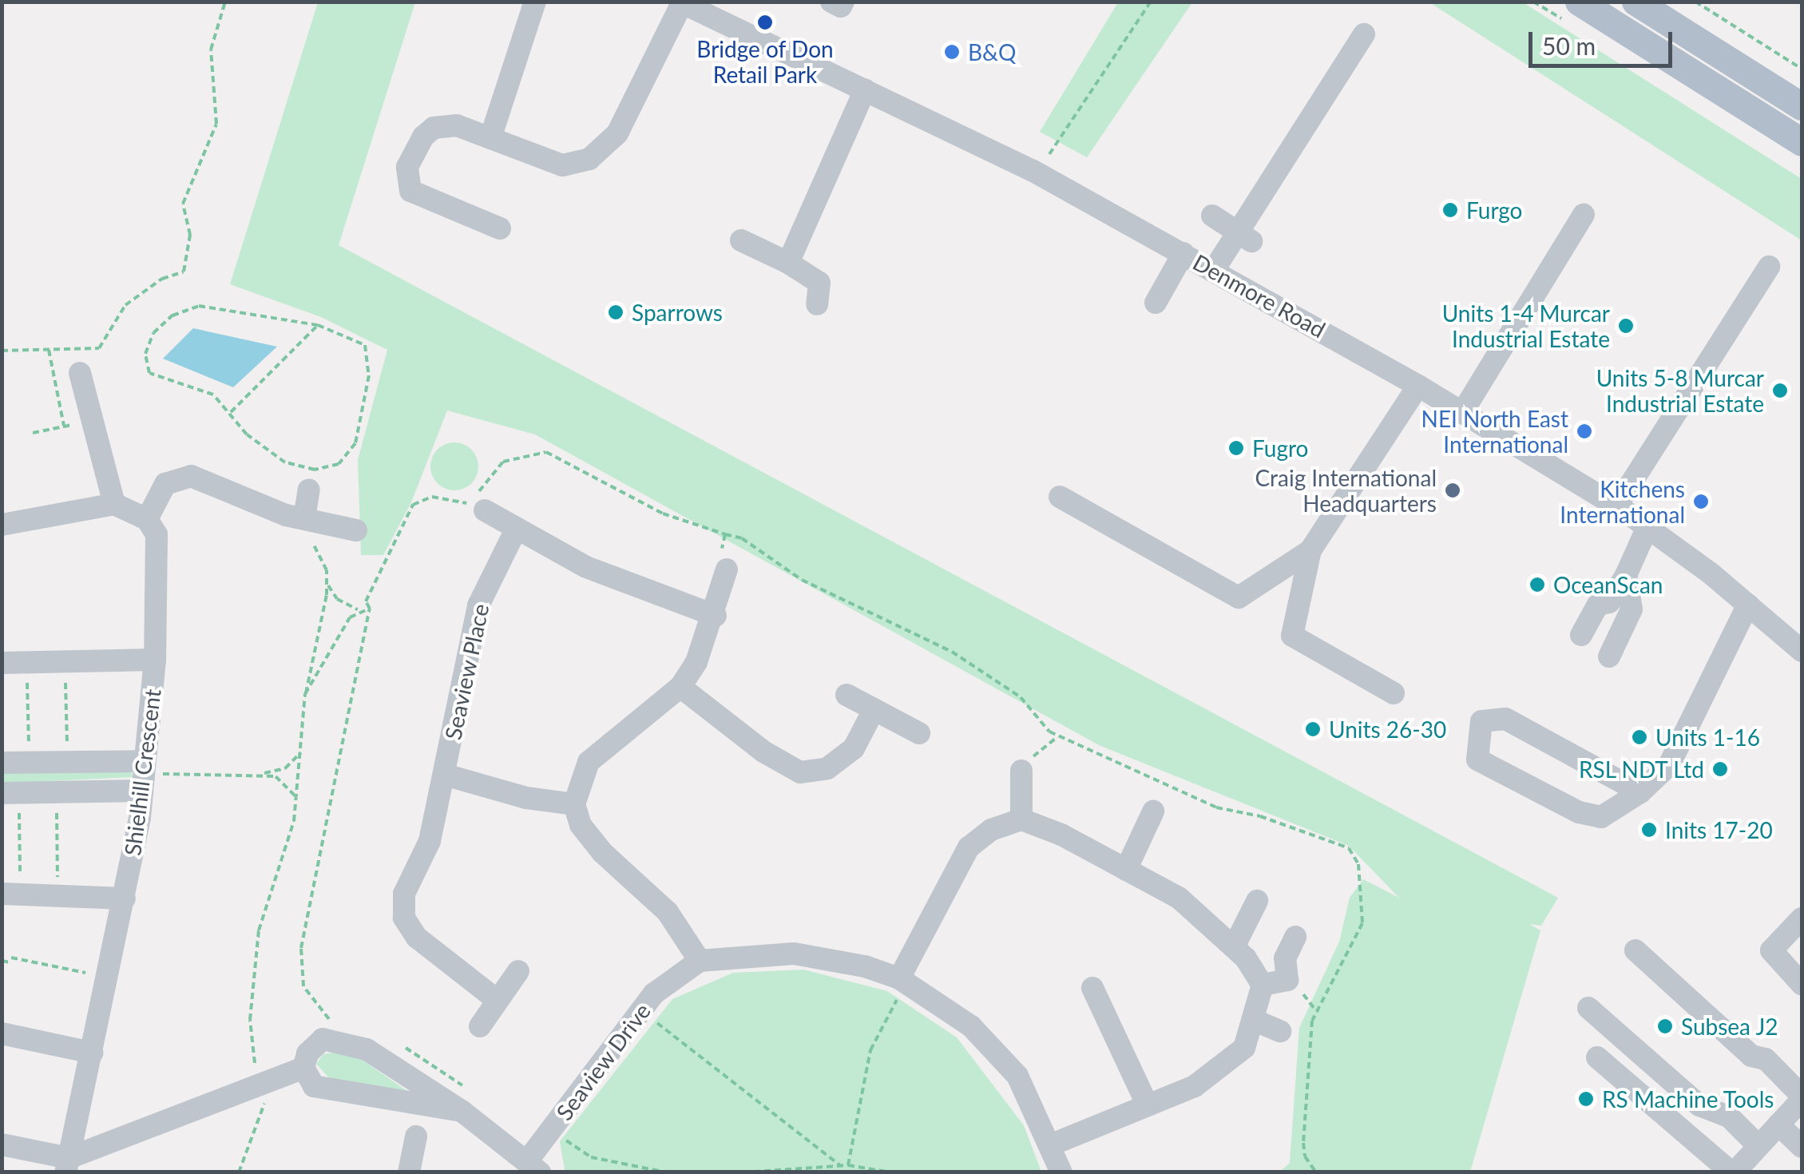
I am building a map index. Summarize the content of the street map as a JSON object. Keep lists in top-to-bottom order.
{
  "streets": {
    "street": [
      "Denmore Road",
      "Seaview Place",
      "Shielhill Crescent",
      "Seaview Drive"
    ]
  },
  "places": [
    "Bridge of Don Retail Park",
    "B&Q",
    "Furgo",
    "Sparrows",
    "Units 1-4 Murcar Industrial Estate",
    "Units 5-8 Murcar Industrial Estate",
    "NEI North East International",
    "Fugro",
    "Craig International Headquarters",
    "Kitchens International",
    "OceanScan",
    "Units 26-30",
    "Units 1-16",
    "RSL NDT Ltd",
    "Inits 17-20",
    "Subsea J2",
    "RS Machine Tools"
  ],
  "scale_bar": "50 m"
}
